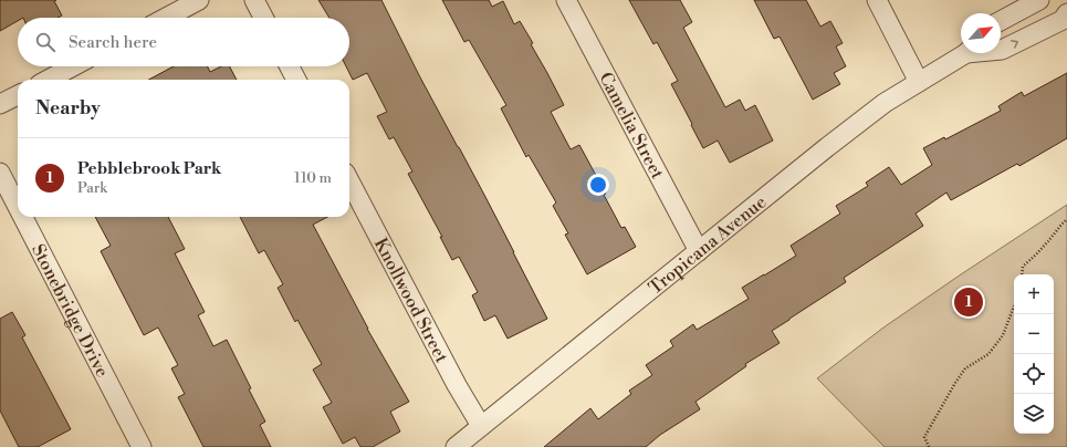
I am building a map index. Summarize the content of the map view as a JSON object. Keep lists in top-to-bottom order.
{
  "streets": {
    "street": [
      "Camelia Street",
      "Tropicana Avenue",
      "Knollwood Street",
      "Stonebridge Drive"
    ]
  },
  "crossings": [
    ["Camelia Street", "Tropicana Avenue"],
    ["Tropicana Avenue", "Knollwood Street"]
  ],
  "north": "top right",
  "page": {
    "search": "Search here",
    "heading": "Nearby",
    "list": [
      {
        "mark": "1",
        "name": "Pebblebrook Park",
        "note": "Park",
        "value": "110 m"
      }
    ],
    "map_buttons": ["+", "−"],
    "pins": "1"
  }
}
